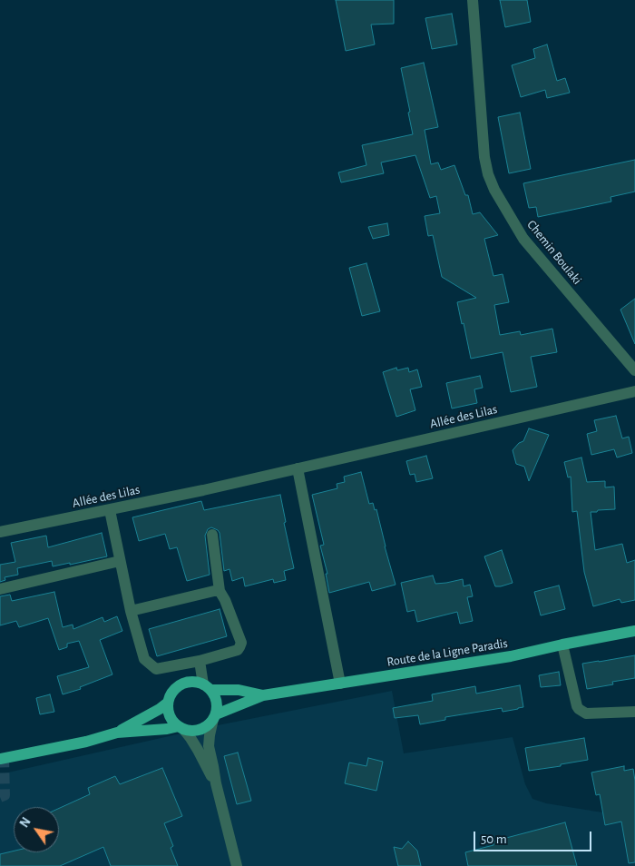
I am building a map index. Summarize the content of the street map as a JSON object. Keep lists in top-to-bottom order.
{
  "streets": {
    "main road": ["Route de la Ligne Paradis"],
    "street": ["Chemin Boulaki", "Allée des Lilas"]
  },
  "scale_bar": "50 m",
  "north": "top left"
}
